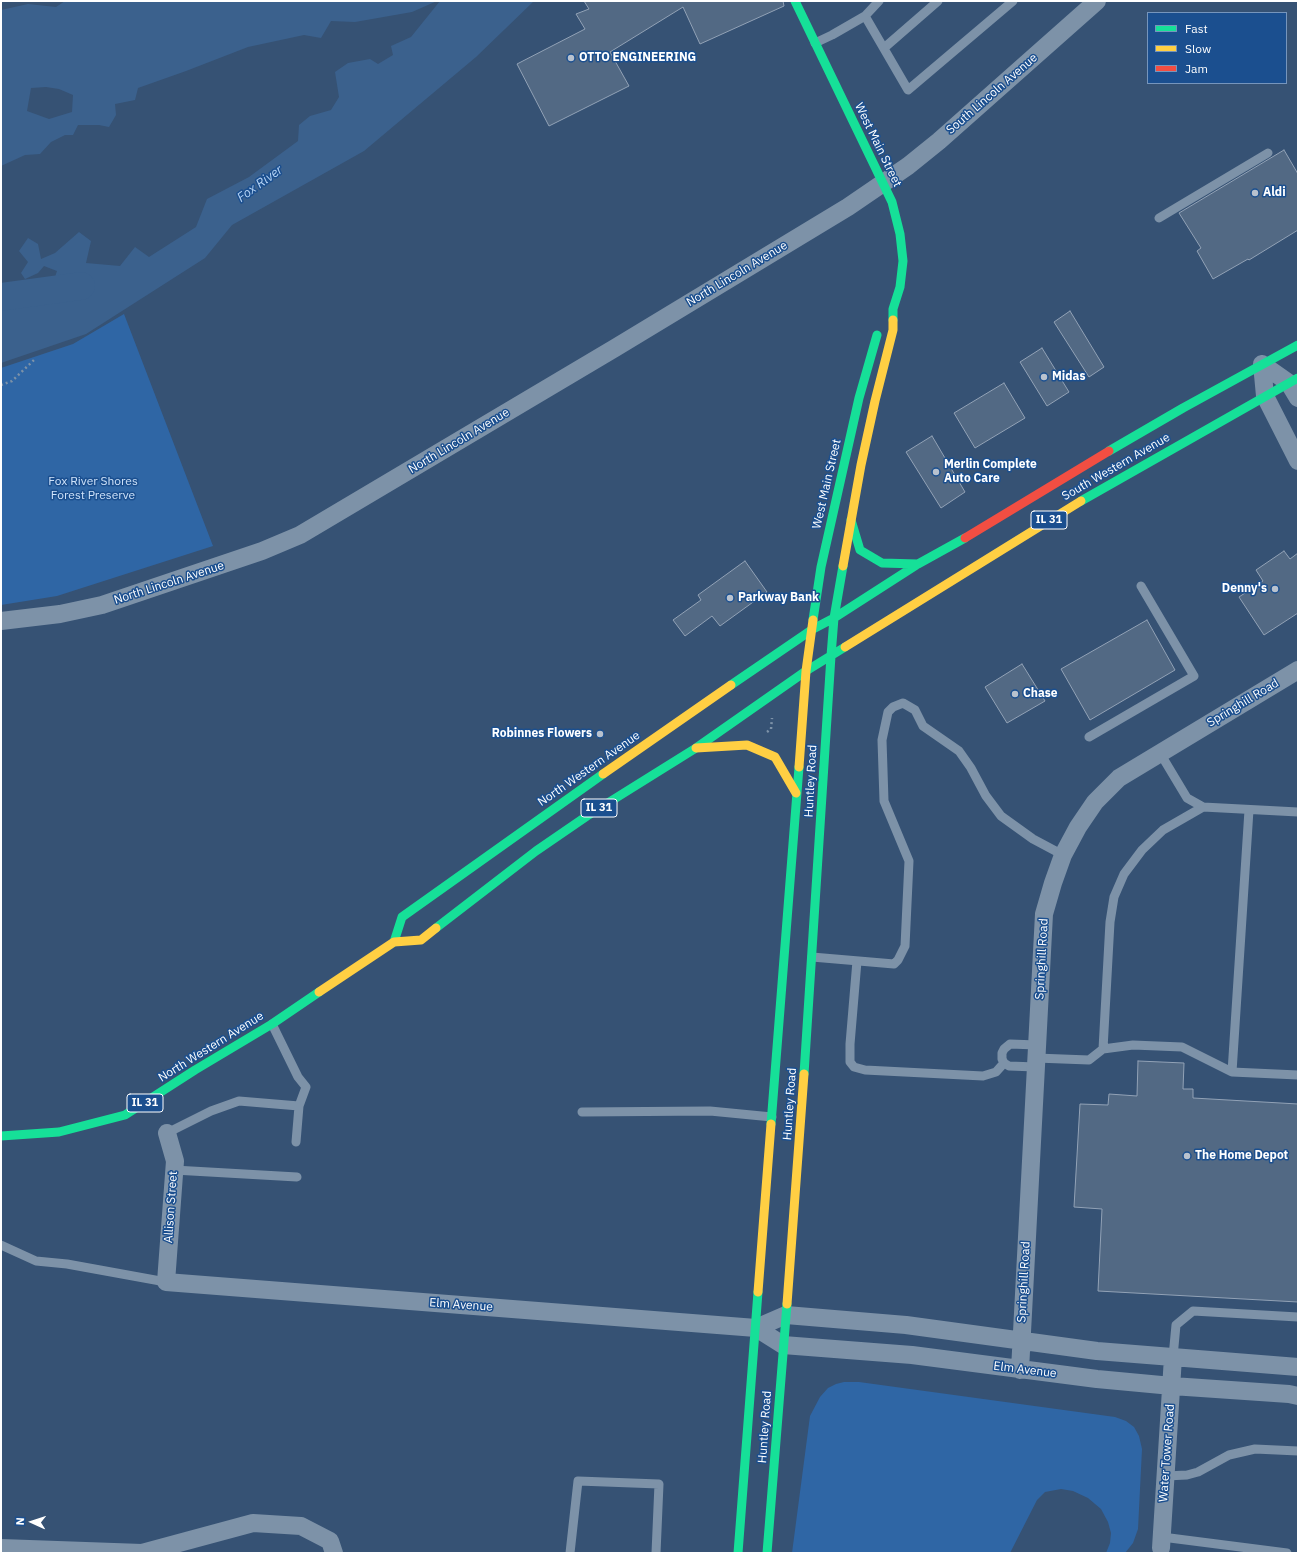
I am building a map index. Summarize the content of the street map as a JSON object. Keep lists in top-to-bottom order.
{
  "streets": {
    "street": [
      "South Lincoln Avenue",
      "West Main Street",
      "North Lincoln Avenue",
      "South Western Avenue",
      "IL 31",
      "Springhill Road",
      "North Western Avenue",
      "Huntley Road",
      "Allison Street",
      "Elm Avenue",
      "Water Tower Road"
    ]
  },
  "crossings": [
    ["South Lincoln Avenue", "West Main Street"],
    ["South Lincoln Avenue", "North Lincoln Avenue"],
    ["West Main Street", "North Lincoln Avenue"],
    ["West Main Street", "South Western Avenue"],
    ["West Main Street", "North Western Avenue"],
    ["West Main Street", "Huntley Road"],
    ["South Western Avenue", "North Western Avenue"],
    ["South Western Avenue", "Huntley Road"],
    ["Springhill Road", "Elm Avenue"],
    ["North Western Avenue", "Huntley Road"],
    ["Huntley Road", "Elm Avenue"],
    ["Allison Street", "Elm Avenue"],
    ["Elm Avenue", "Water Tower Road"]
  ],
  "water": ["Fox River"],
  "parks": ["Fox River Shores Forest Preserve"],
  "places": [
    "OTTO ENGINEERING",
    "Aldi",
    "Midas",
    "Merlin Complete Auto Care",
    "Denny's",
    "Parkway Bank",
    "Chase",
    "Robinnes Flowers",
    "The Home Depot"
  ],
  "legend": ["Fast", "Slow", "Jam"],
  "north": "left"
}
